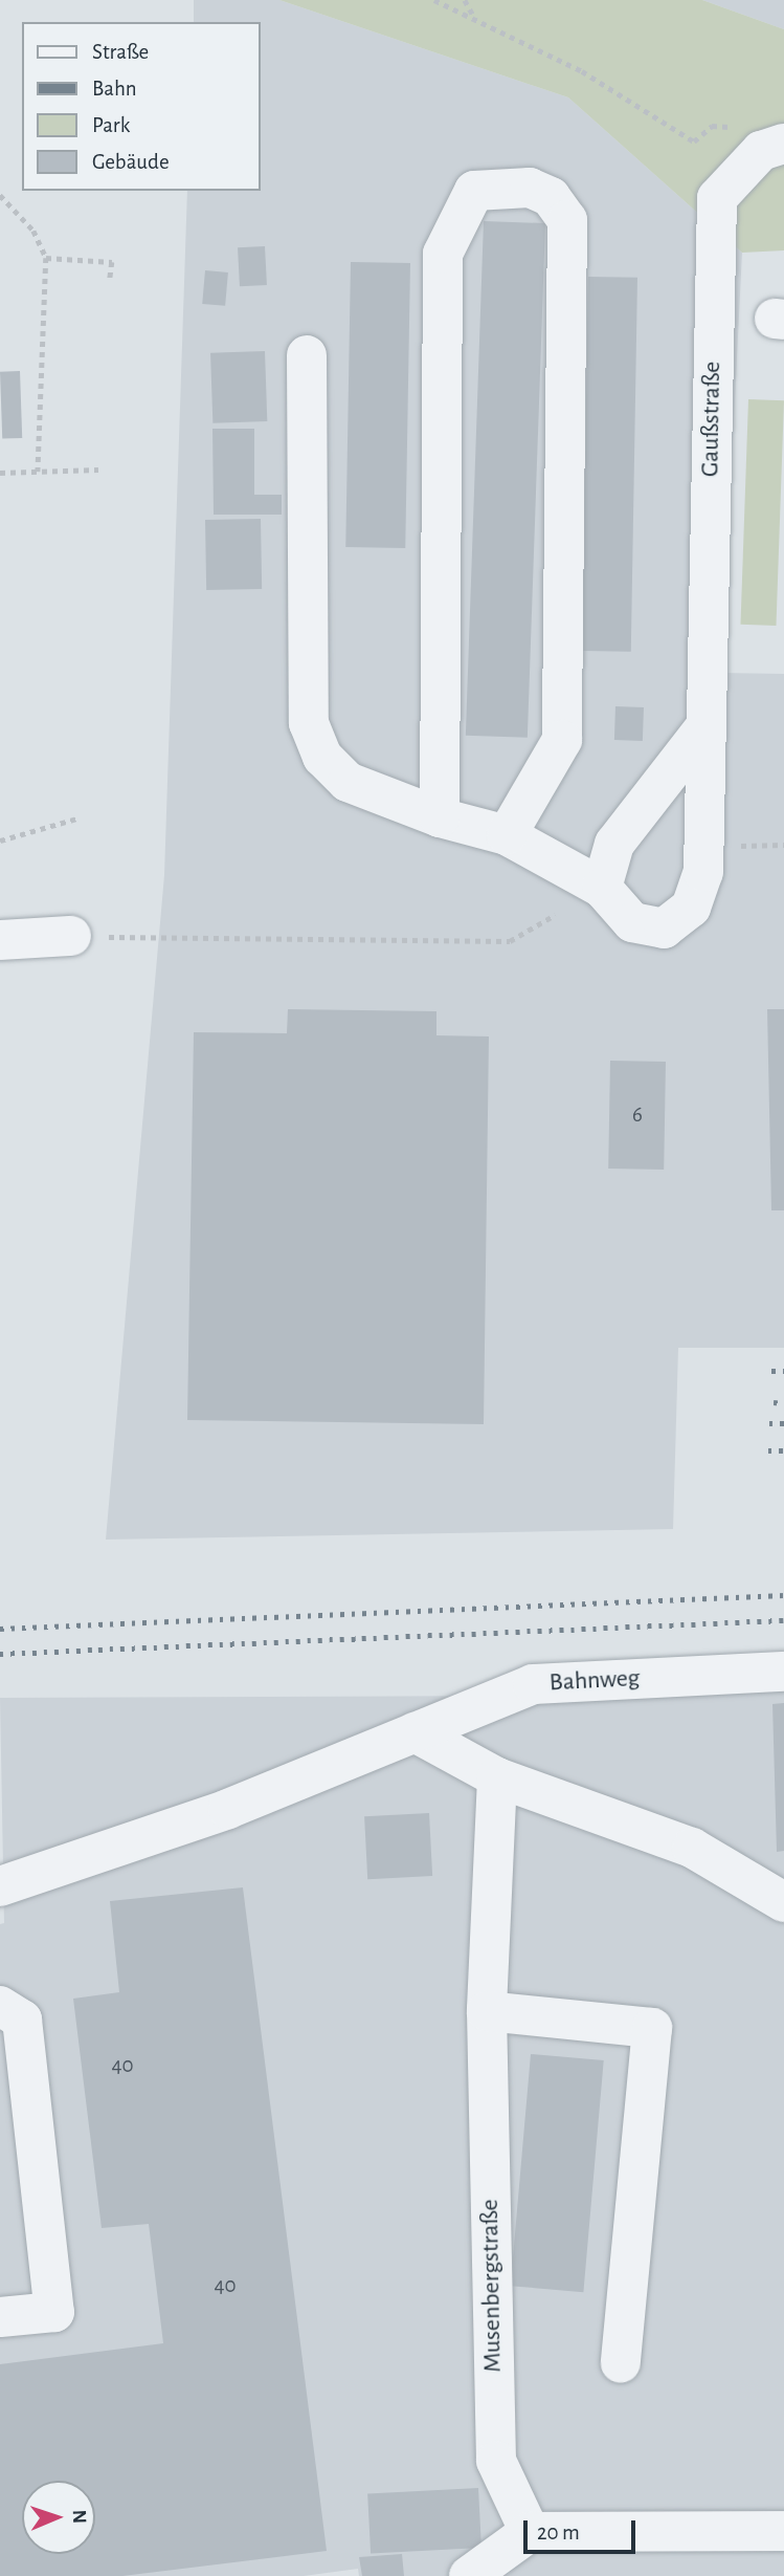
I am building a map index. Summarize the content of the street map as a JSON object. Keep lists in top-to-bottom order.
{
  "streets": {
    "street": ["Gaußstraße", "Bahnweg", "Musenbergstraße"]
  },
  "house_numbers": ["6", "40", "40"],
  "legend": [
    "Straße",
    "Bahn",
    "Park",
    "Gebäude"
  ],
  "scale_bar": "20 m",
  "north": "right"
}
